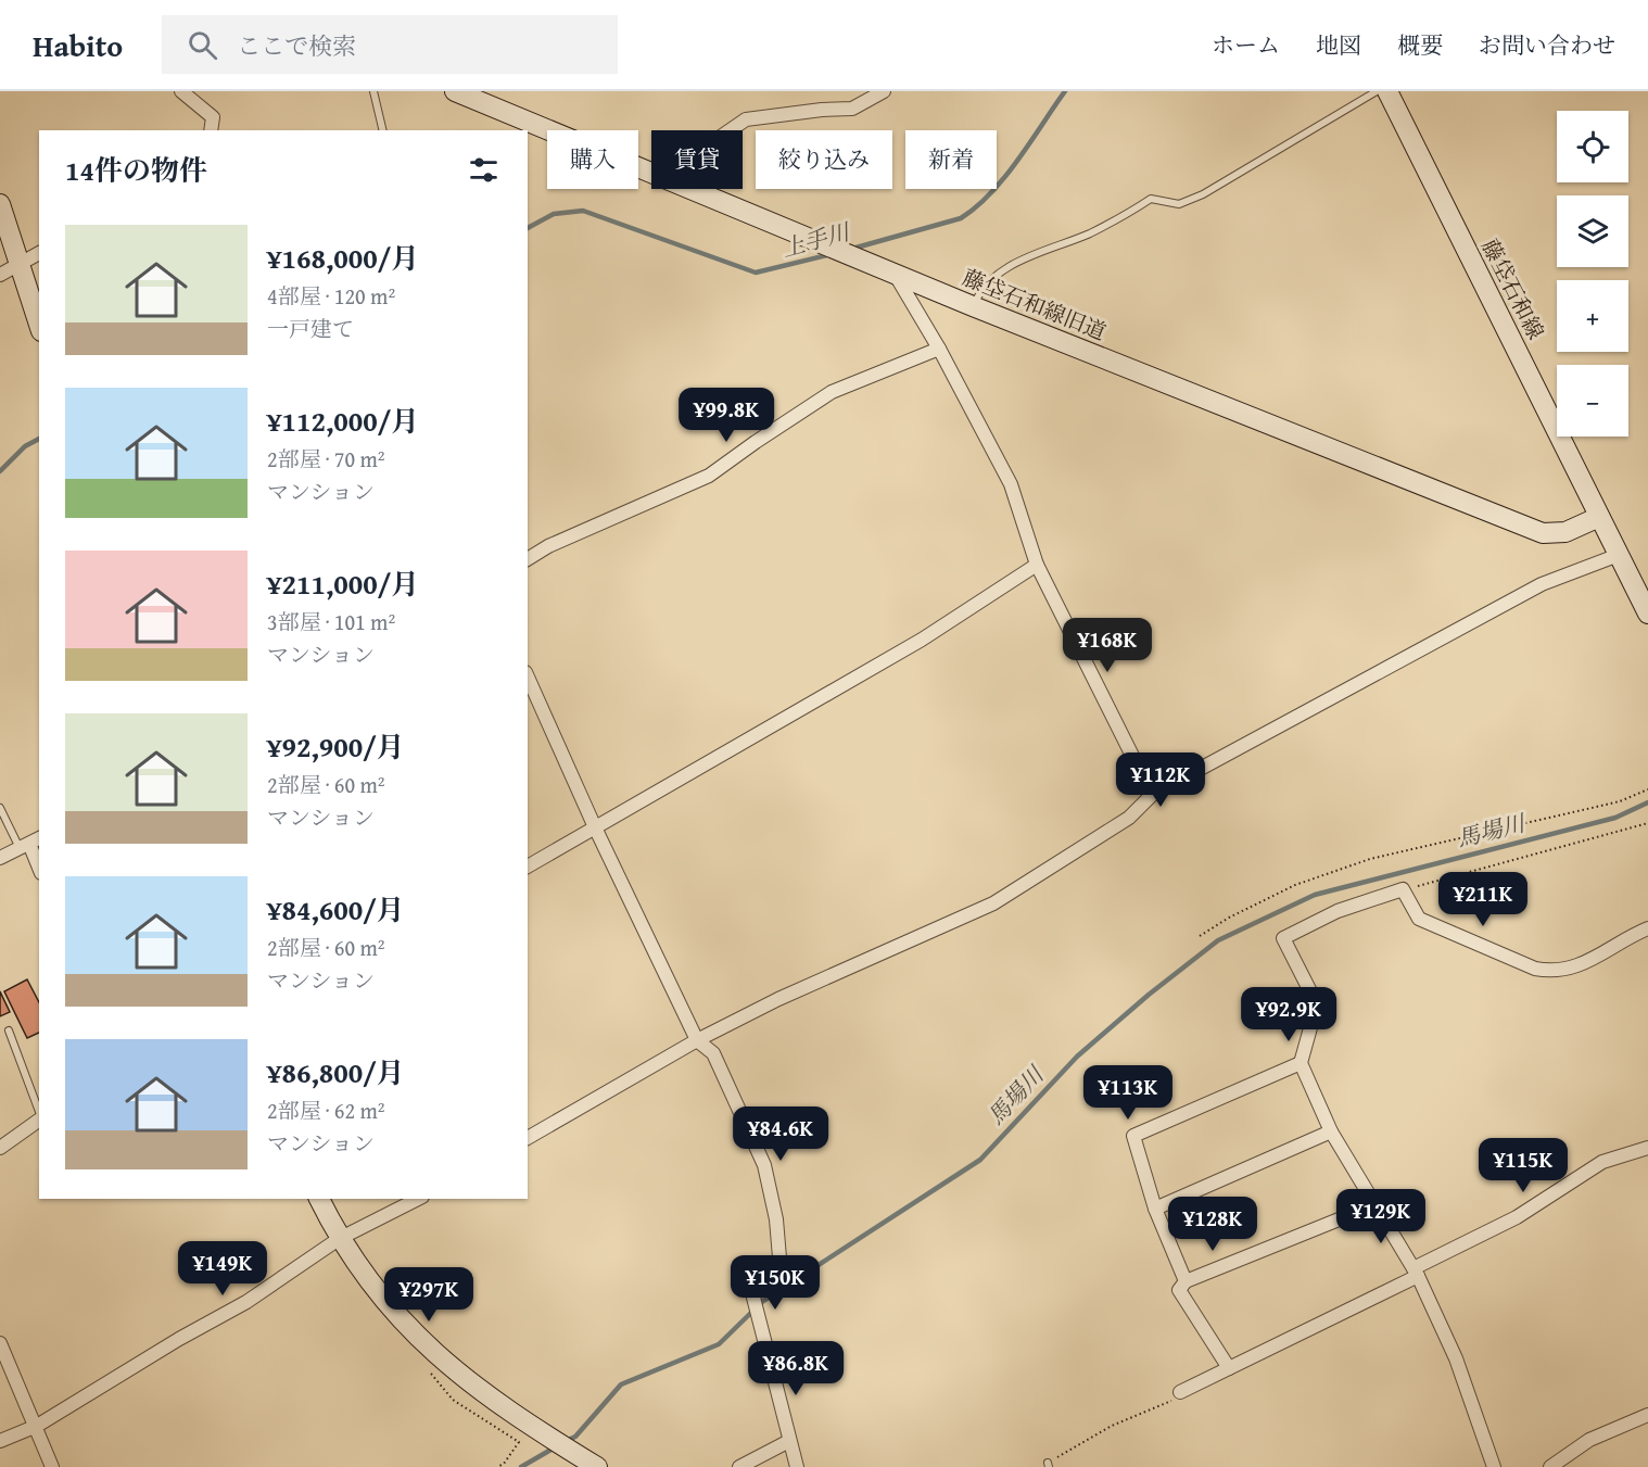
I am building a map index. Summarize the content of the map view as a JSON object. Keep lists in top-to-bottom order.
{
  "streets": {
    "street": ["藤垈石和線", "藤垈石和線旧道"]
  },
  "crossings": [
    ["藤垈石和線", "藤垈石和線旧道"]
  ],
  "water": ["上手川", "馬場川"],
  "page": {
    "header": "Habito",
    "search": "ここで検索",
    "nav": [
      "ホーム",
      "地図",
      "概要",
      "お問い合わせ"
    ],
    "map_buttons": ["+", "−"],
    "chip": [
      "購入",
      "賃貸",
      "絞り込み",
      "新着"
    ],
    "heading": "14件の物件",
    "list": [
      {
        "name": "¥168,000/月",
        "note": "4部屋 · 120 m² · 一戸建て"
      },
      {
        "name": "¥112,000/月",
        "note": "2部屋 · 70 m² · マンション"
      },
      {
        "name": "¥211,000/月",
        "note": "3部屋 · 101 m² · マンション"
      },
      {
        "name": "¥92,900/月",
        "note": "2部屋 · 60 m² · マンション"
      },
      {
        "name": "¥84,600/月",
        "note": "2部屋 · 60 m² · マンション"
      },
      {
        "name": "¥86,800/月",
        "note": "2部屋 · 62 m² · マンション"
      }
    ],
    "price": [
      "¥99.8K",
      "¥168K",
      "¥112K",
      "¥211K",
      "¥92.9K",
      "¥113K",
      "¥84.6K",
      "¥115K",
      "¥129K",
      "¥128K",
      "¥149K",
      "¥150K",
      "¥297K",
      "¥86.8K"
    ]
  }
}
